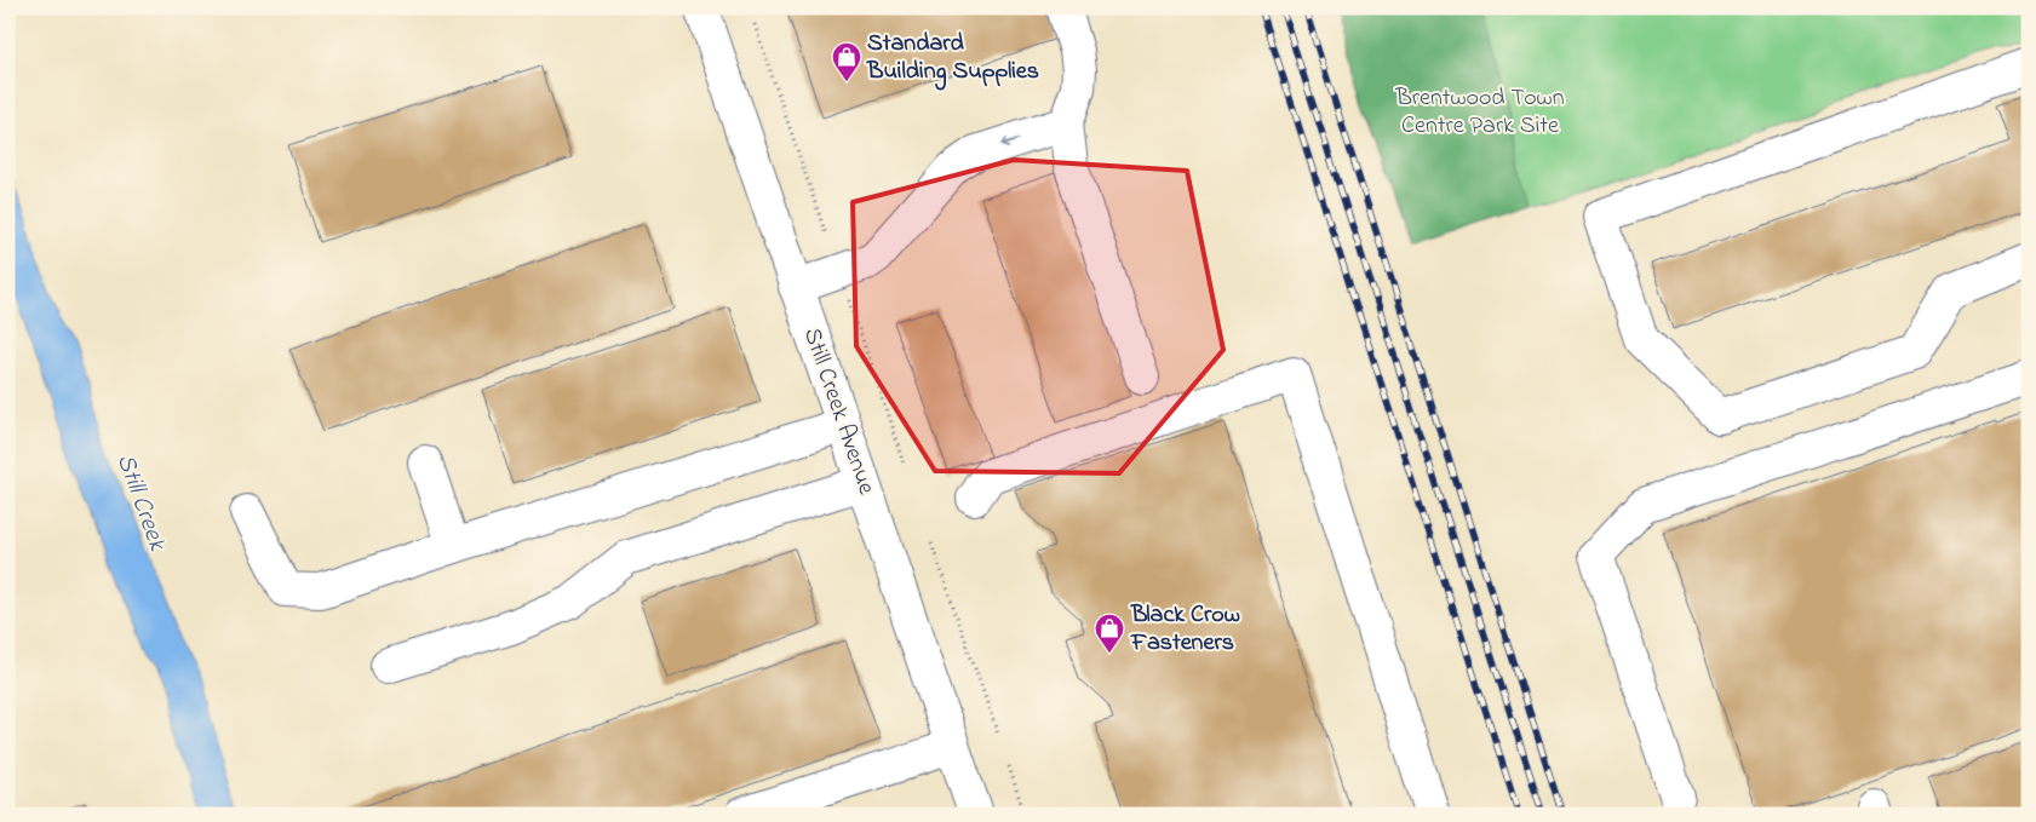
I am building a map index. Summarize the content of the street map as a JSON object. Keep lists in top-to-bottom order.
{
  "streets": {
    "street": ["Still Creek Avenue"]
  },
  "water": ["Still Creek"],
  "parks": ["Brentwood Town Centre Park Site"],
  "places": {
    "shop": ["Standard Building Supplies", "Black Crow Fasteners"]
  }
}
